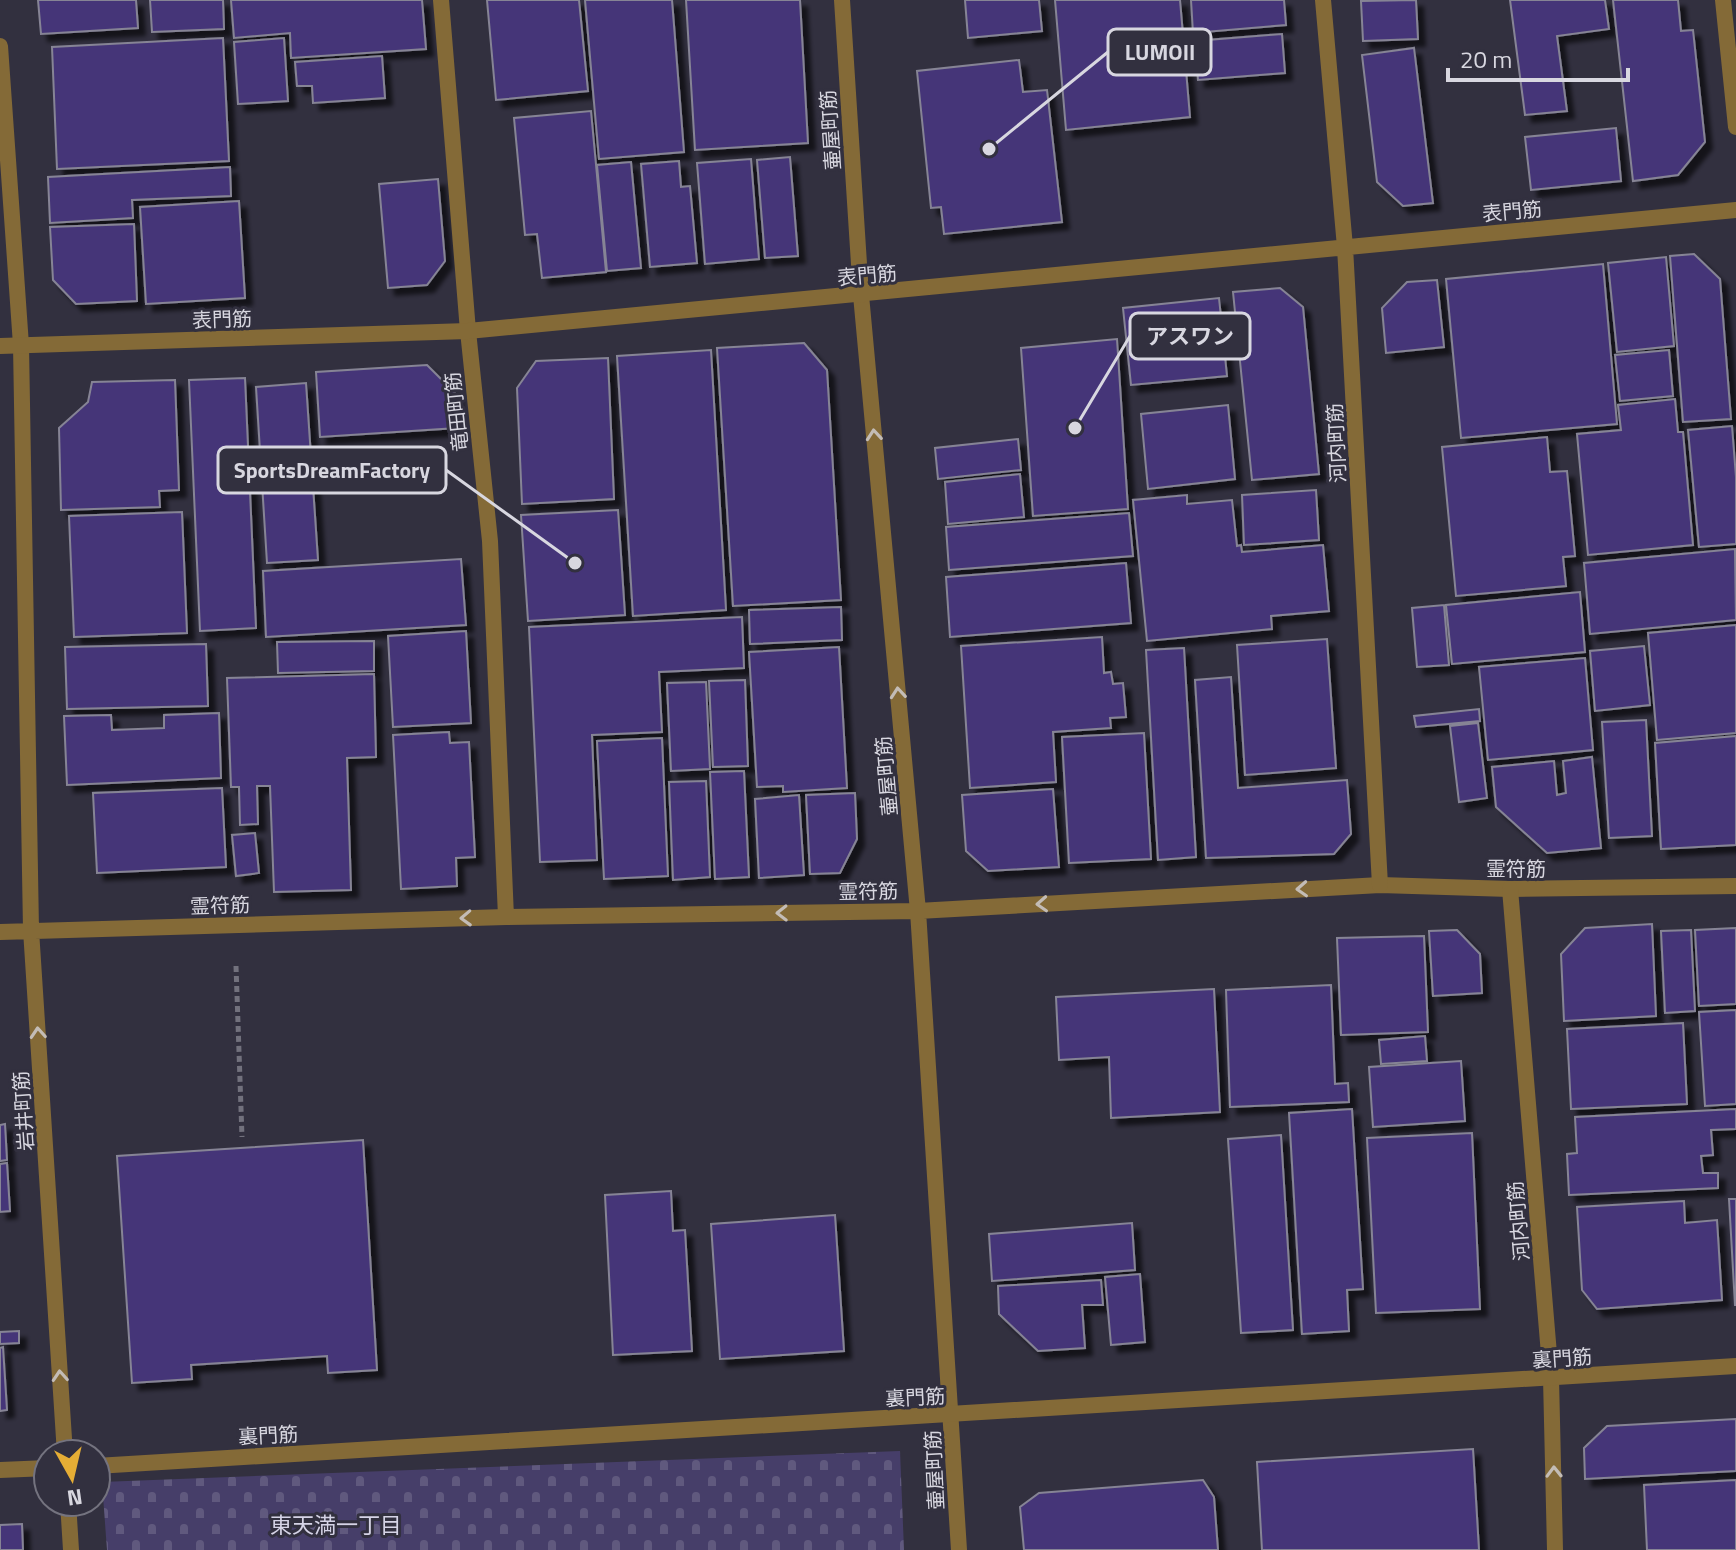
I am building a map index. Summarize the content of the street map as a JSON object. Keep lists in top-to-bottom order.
{
  "streets": {
    "street": [
      "壷屋町筋",
      "表門筋",
      "竜田町筋",
      "河内町筋",
      "霊符筋",
      "岩井町筋",
      "裏門筋"
    ]
  },
  "crossings": [
    ["壷屋町筋", "表門筋"],
    ["壷屋町筋", "霊符筋"],
    ["壷屋町筋", "裏門筋"],
    ["表門筋", "竜田町筋"],
    ["表門筋", "河内町筋"],
    ["表門筋", "岩井町筋"],
    ["竜田町筋", "霊符筋"],
    ["河内町筋", "霊符筋"],
    ["河内町筋", "裏門筋"],
    ["霊符筋", "岩井町筋"]
  ],
  "one_way": ["壷屋町筋", "霊符筋", "岩井町筋"],
  "districts": ["東天満一丁目"],
  "places": ["LUMOII", "アスワン", "SportsDreamFactory"],
  "scale_bar": "20 m",
  "north": "bottom"
}
